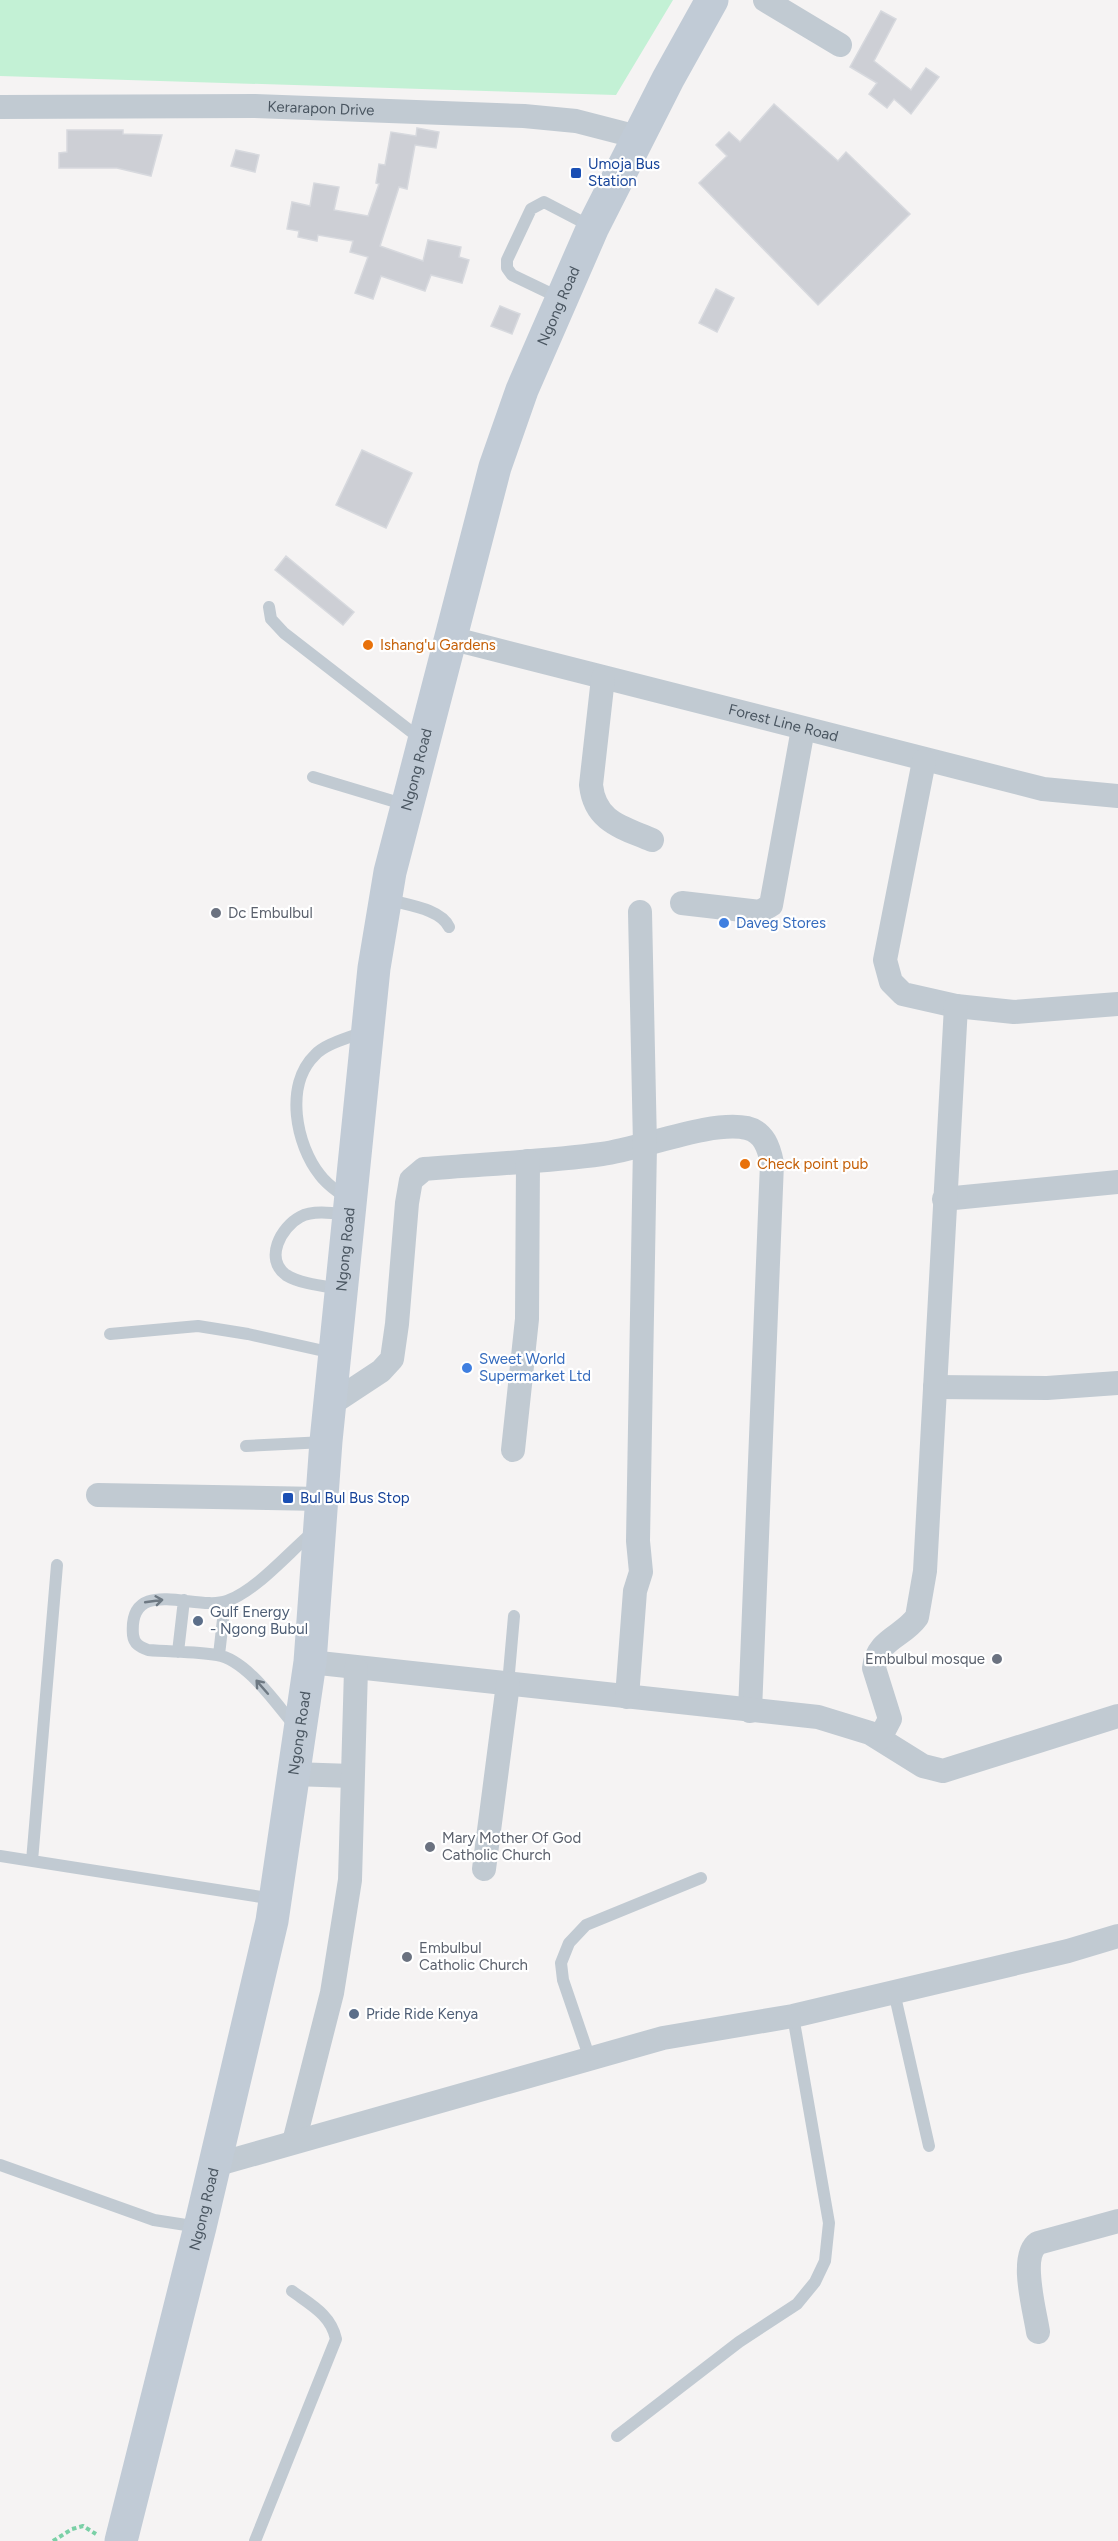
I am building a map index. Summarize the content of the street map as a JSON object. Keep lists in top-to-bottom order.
{
  "streets": {
    "main road": ["Ngong Road"],
    "street": ["Kerarapon Drive", "Forest Line Road"]
  },
  "crossings": [
    ["Kerarapon Drive", "Ngong Road"],
    ["Ngong Road", "Forest Line Road"]
  ],
  "places": {
    "transit": ["Umoja Bus Station", "Bul Bul Bus Stop"],
    "other": [
      "Ishang'u Gardens",
      "Dc Embulbul",
      "Daveg Stores",
      "Check point pub",
      "Sweet World Supermarket Ltd",
      "Gulf Energy - Ngong Bubul",
      "Embulbul mosque",
      "Mary Mother Of God Catholic Church",
      "Embulbul Catholic Church",
      "Pride Ride Kenya"
    ]
  }
}
